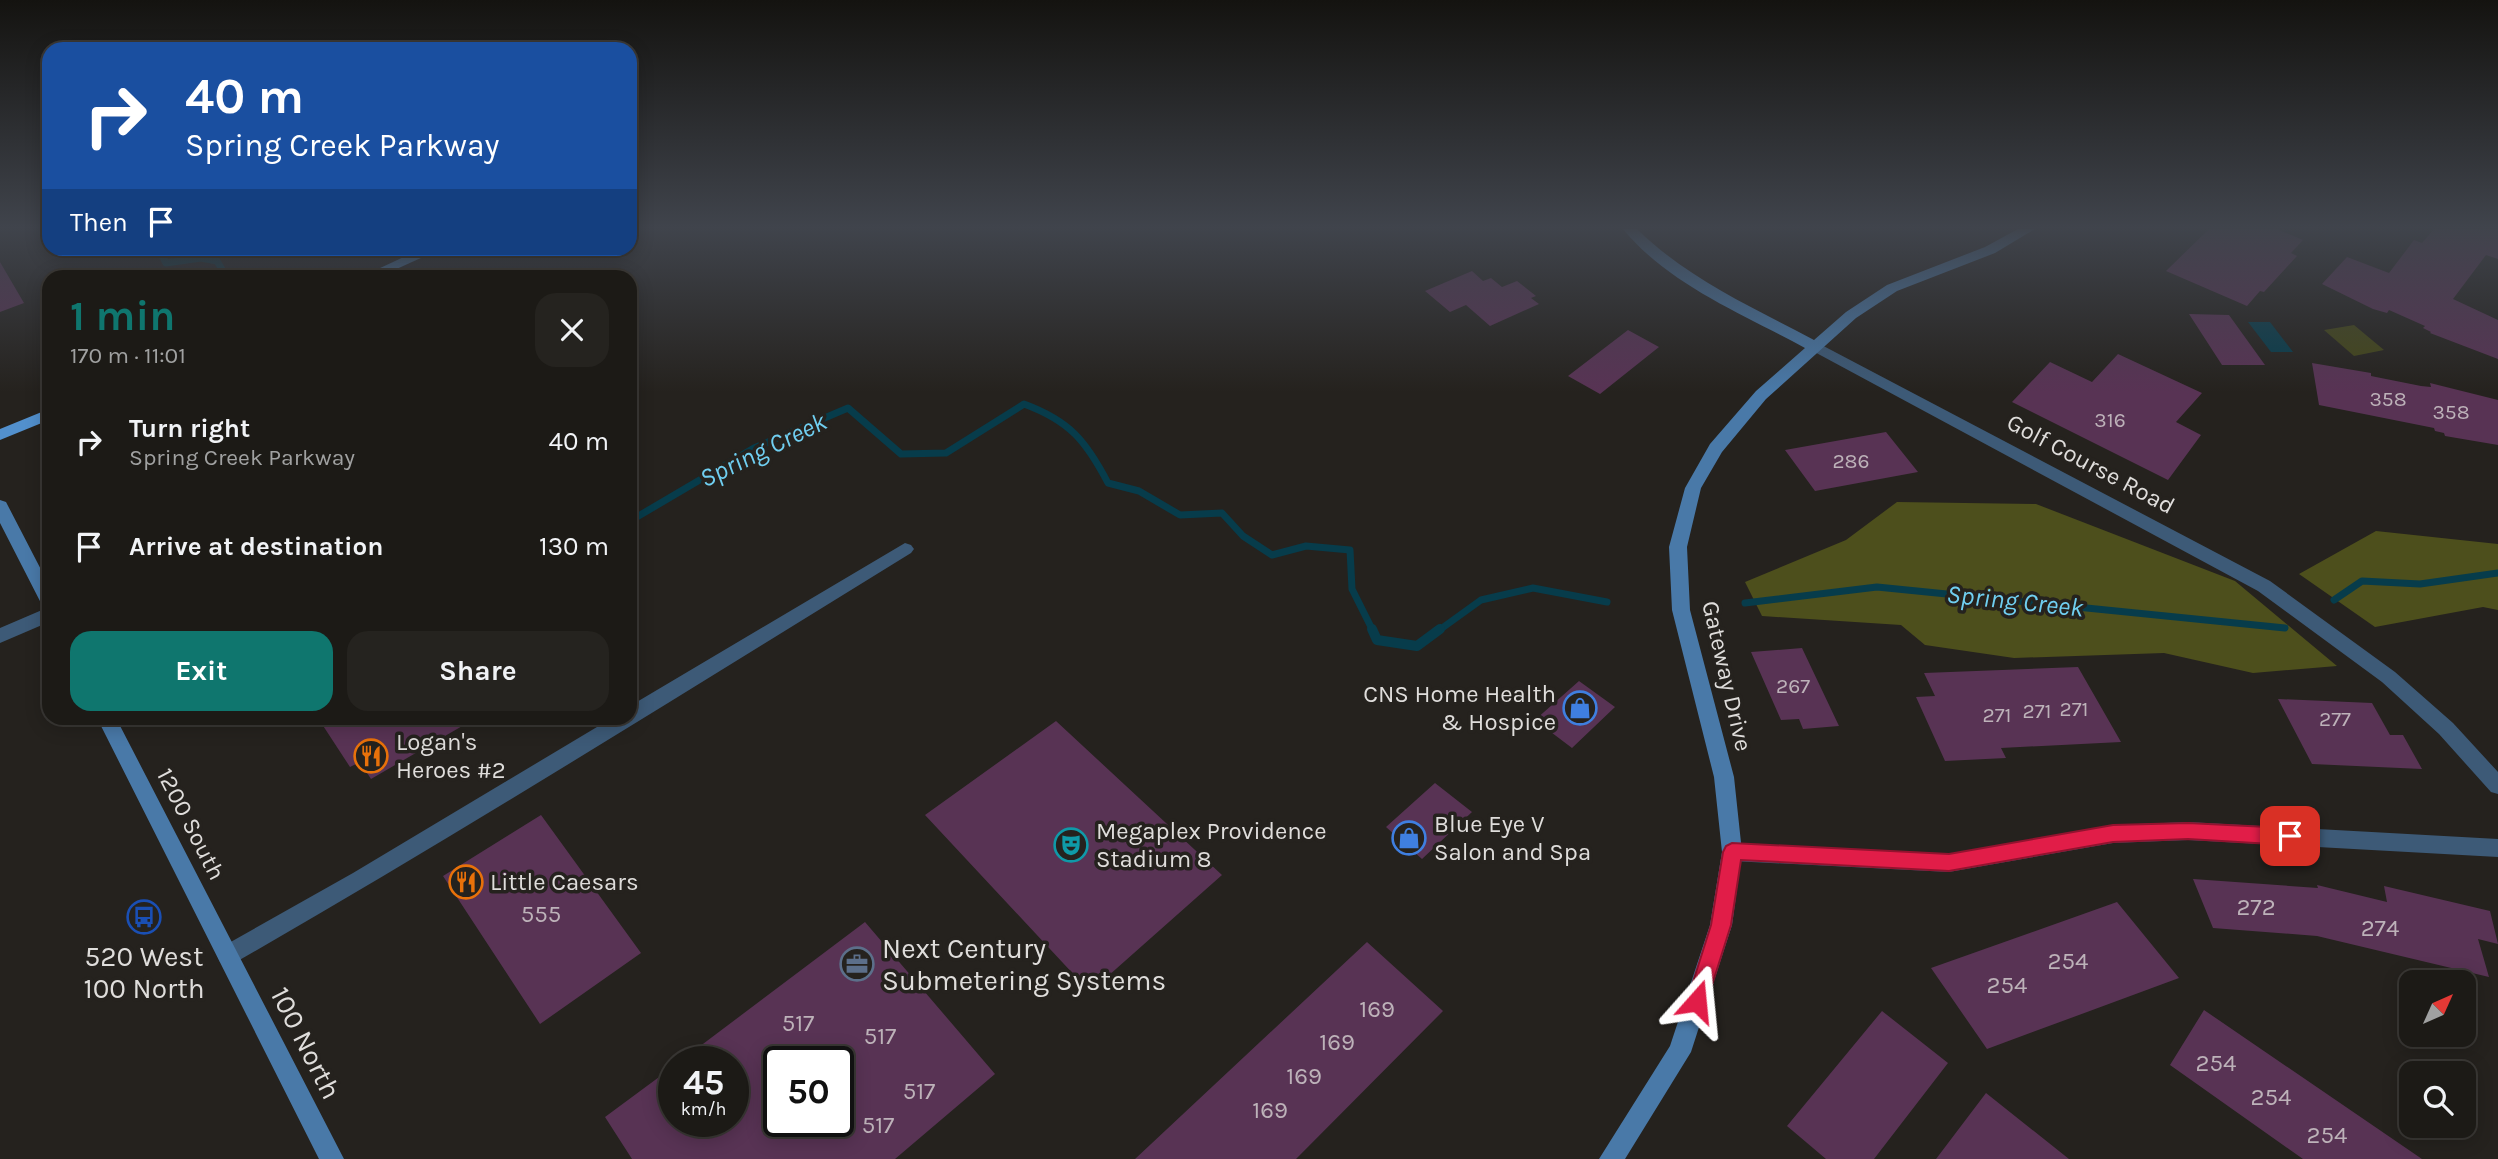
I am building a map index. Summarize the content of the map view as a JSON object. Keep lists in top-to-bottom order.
{
  "streets": {
    "main road": [
      "Golf Course Road",
      "Gateway Drive",
      "1200 South",
      "100 North"
    ]
  },
  "crossings": [
    ["Golf Course Road", "Gateway Drive"],
    ["1200 South", "100 North"]
  ],
  "water": ["Spring Creek"],
  "places": {
    "shop": ["CNS Home Health & Hospice", "Blue Eye V Salon and Spa"],
    "restaurant": ["Logan's Heroes #2", "Little Caesars"],
    "theatre": ["Megaplex Providence Stadium 8"],
    "bus stop": ["520 West 100 North"],
    "office": ["Next Century Submetering Systems"]
  },
  "house_numbers": [
    "358",
    "358",
    "316",
    "286",
    "267",
    "271",
    "271",
    "271",
    "277",
    "272",
    "555",
    "274",
    "254",
    "254",
    "169",
    "517",
    "517",
    "169",
    "254",
    "169",
    "517",
    "254",
    "169",
    "517",
    "254"
  ],
  "north": "top right",
  "page": {
    "turn": ["40 m", "Spring Creek Parkway"],
    "then": "Then",
    "heading": ["1 min", "170 m · 11:01"],
    "list": [
      {
        "name": "Turn right",
        "note": "Spring Creek Parkway",
        "value": "40 m"
      },
      {
        "name": "Arrive at destination",
        "value": "130 m"
      }
    ],
    "buttons": ["Exit", "Share"],
    "speed": "45 km/h",
    "limit": "50"
  }
}
